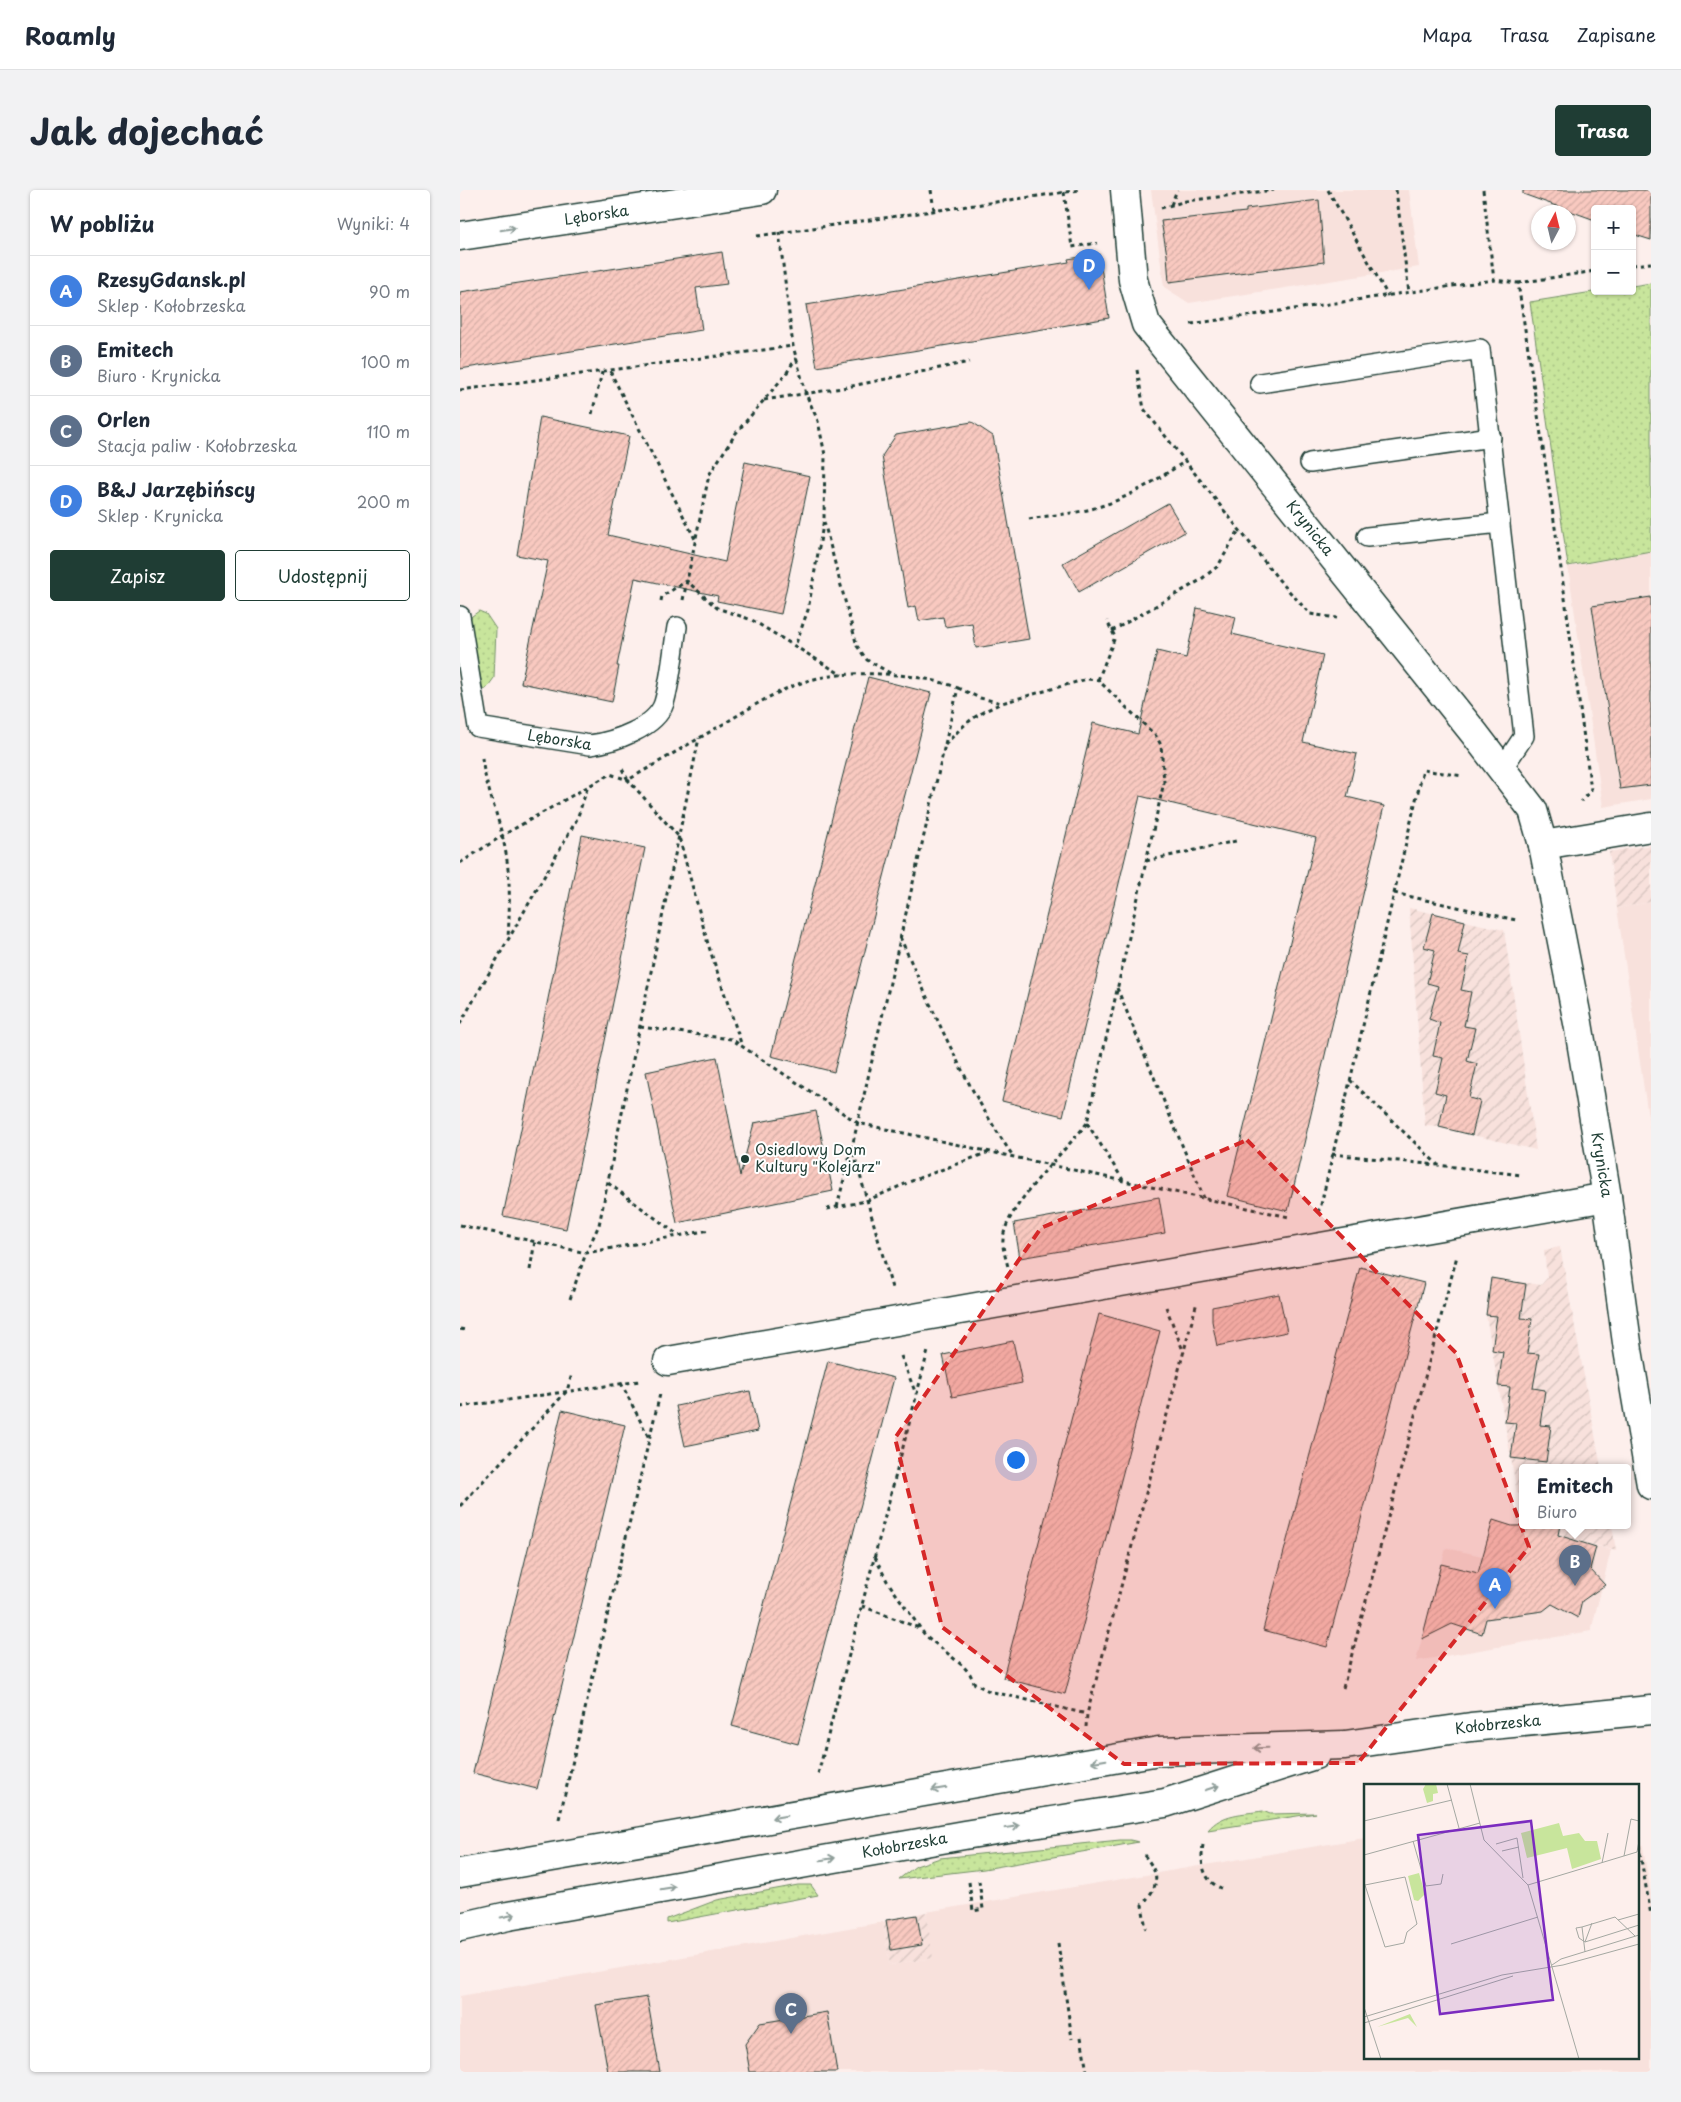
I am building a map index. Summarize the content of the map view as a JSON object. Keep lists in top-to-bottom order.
{
  "streets": {
    "street": ["Lęborska", "Krynicka", "Kołobrzeska"]
  },
  "one_way": ["Lęborska"],
  "places": ["Osiedlowy Dom Kultury \"Kolejarz\""],
  "north": "top",
  "page": {
    "header": "Roamly",
    "nav": ["Mapa", "Trasa", "Zapisane"],
    "title": "Jak dojechać",
    "buttons": [
      "Trasa",
      ["Zapisz", "Udostępnij"]
    ],
    "heading": ["W pobliżu", "Wyniki: 4"],
    "map_buttons": ["+", "−"],
    "pins": [
      "D",
      "B",
      "A",
      "C"
    ],
    "list": [
      {
        "mark": "A",
        "name": "RzesyGdansk.pl",
        "note": "Sklep · Kołobrzeska",
        "value": "90 m"
      },
      {
        "mark": "B",
        "name": "Emitech",
        "note": "Biuro · Krynicka",
        "value": "100 m"
      },
      {
        "mark": "C",
        "name": "Orlen",
        "note": "Stacja paliw · Kołobrzeska",
        "value": "110 m"
      },
      {
        "mark": "D",
        "name": "B&J Jarzębińscy",
        "note": "Sklep · Krynicka",
        "value": "200 m"
      }
    ],
    "popup": ["Emitech", "Biuro"]
  }
}
